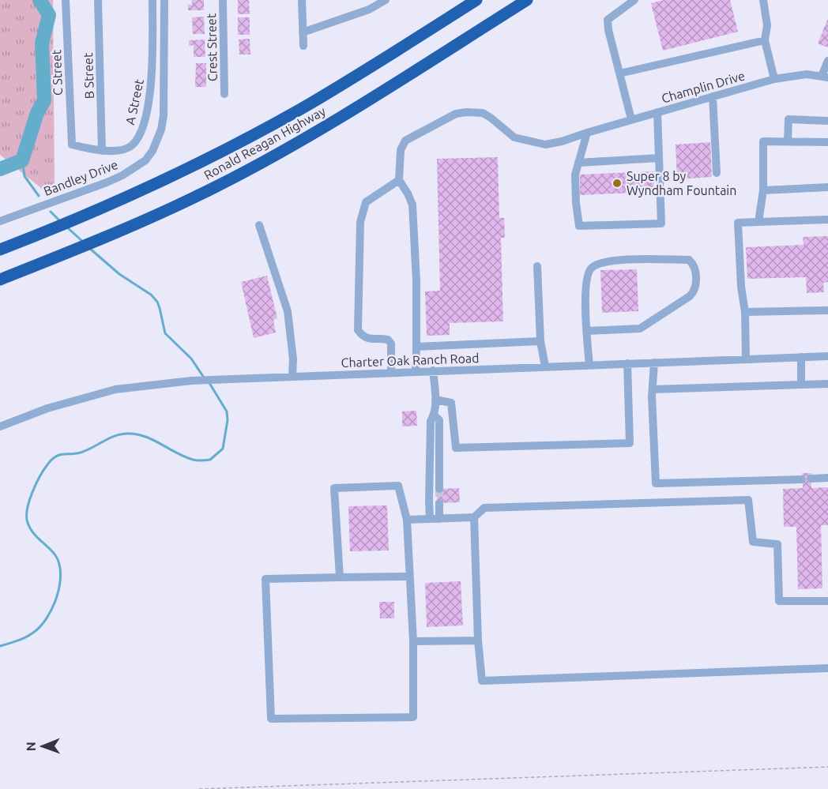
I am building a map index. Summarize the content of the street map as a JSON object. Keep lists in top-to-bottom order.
{
  "streets": {
    "highway": ["Ronald Reagan Highway"],
    "street": [
      "Crest Street",
      "C Street",
      "B Street",
      "Champlin Drive",
      "A Street",
      "Bandley Drive",
      "Charter Oak Ranch Road"
    ]
  },
  "crossings": [
    ["C Street", "A Street"],
    ["B Street", "A Street"]
  ],
  "places": ["Super 8 by Wyndham Fountain"],
  "north": "left"
}
